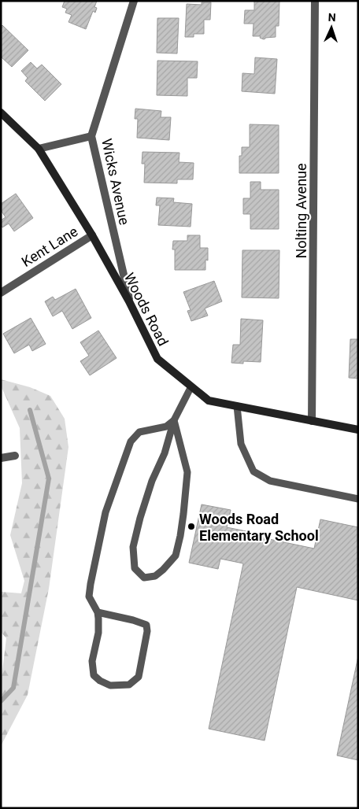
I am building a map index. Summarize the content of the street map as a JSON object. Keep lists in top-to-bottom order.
{
  "streets": {
    "street": [
      "Wicks Avenue",
      "Nolting Avenue",
      "Kent Lane",
      "Woods Road"
    ]
  },
  "crossings": [
    ["Wicks Avenue", "Woods Road"],
    ["Nolting Avenue", "Woods Road"],
    ["Kent Lane", "Woods Road"]
  ],
  "places": ["Woods Road Elementary School"],
  "north": "top"
}
